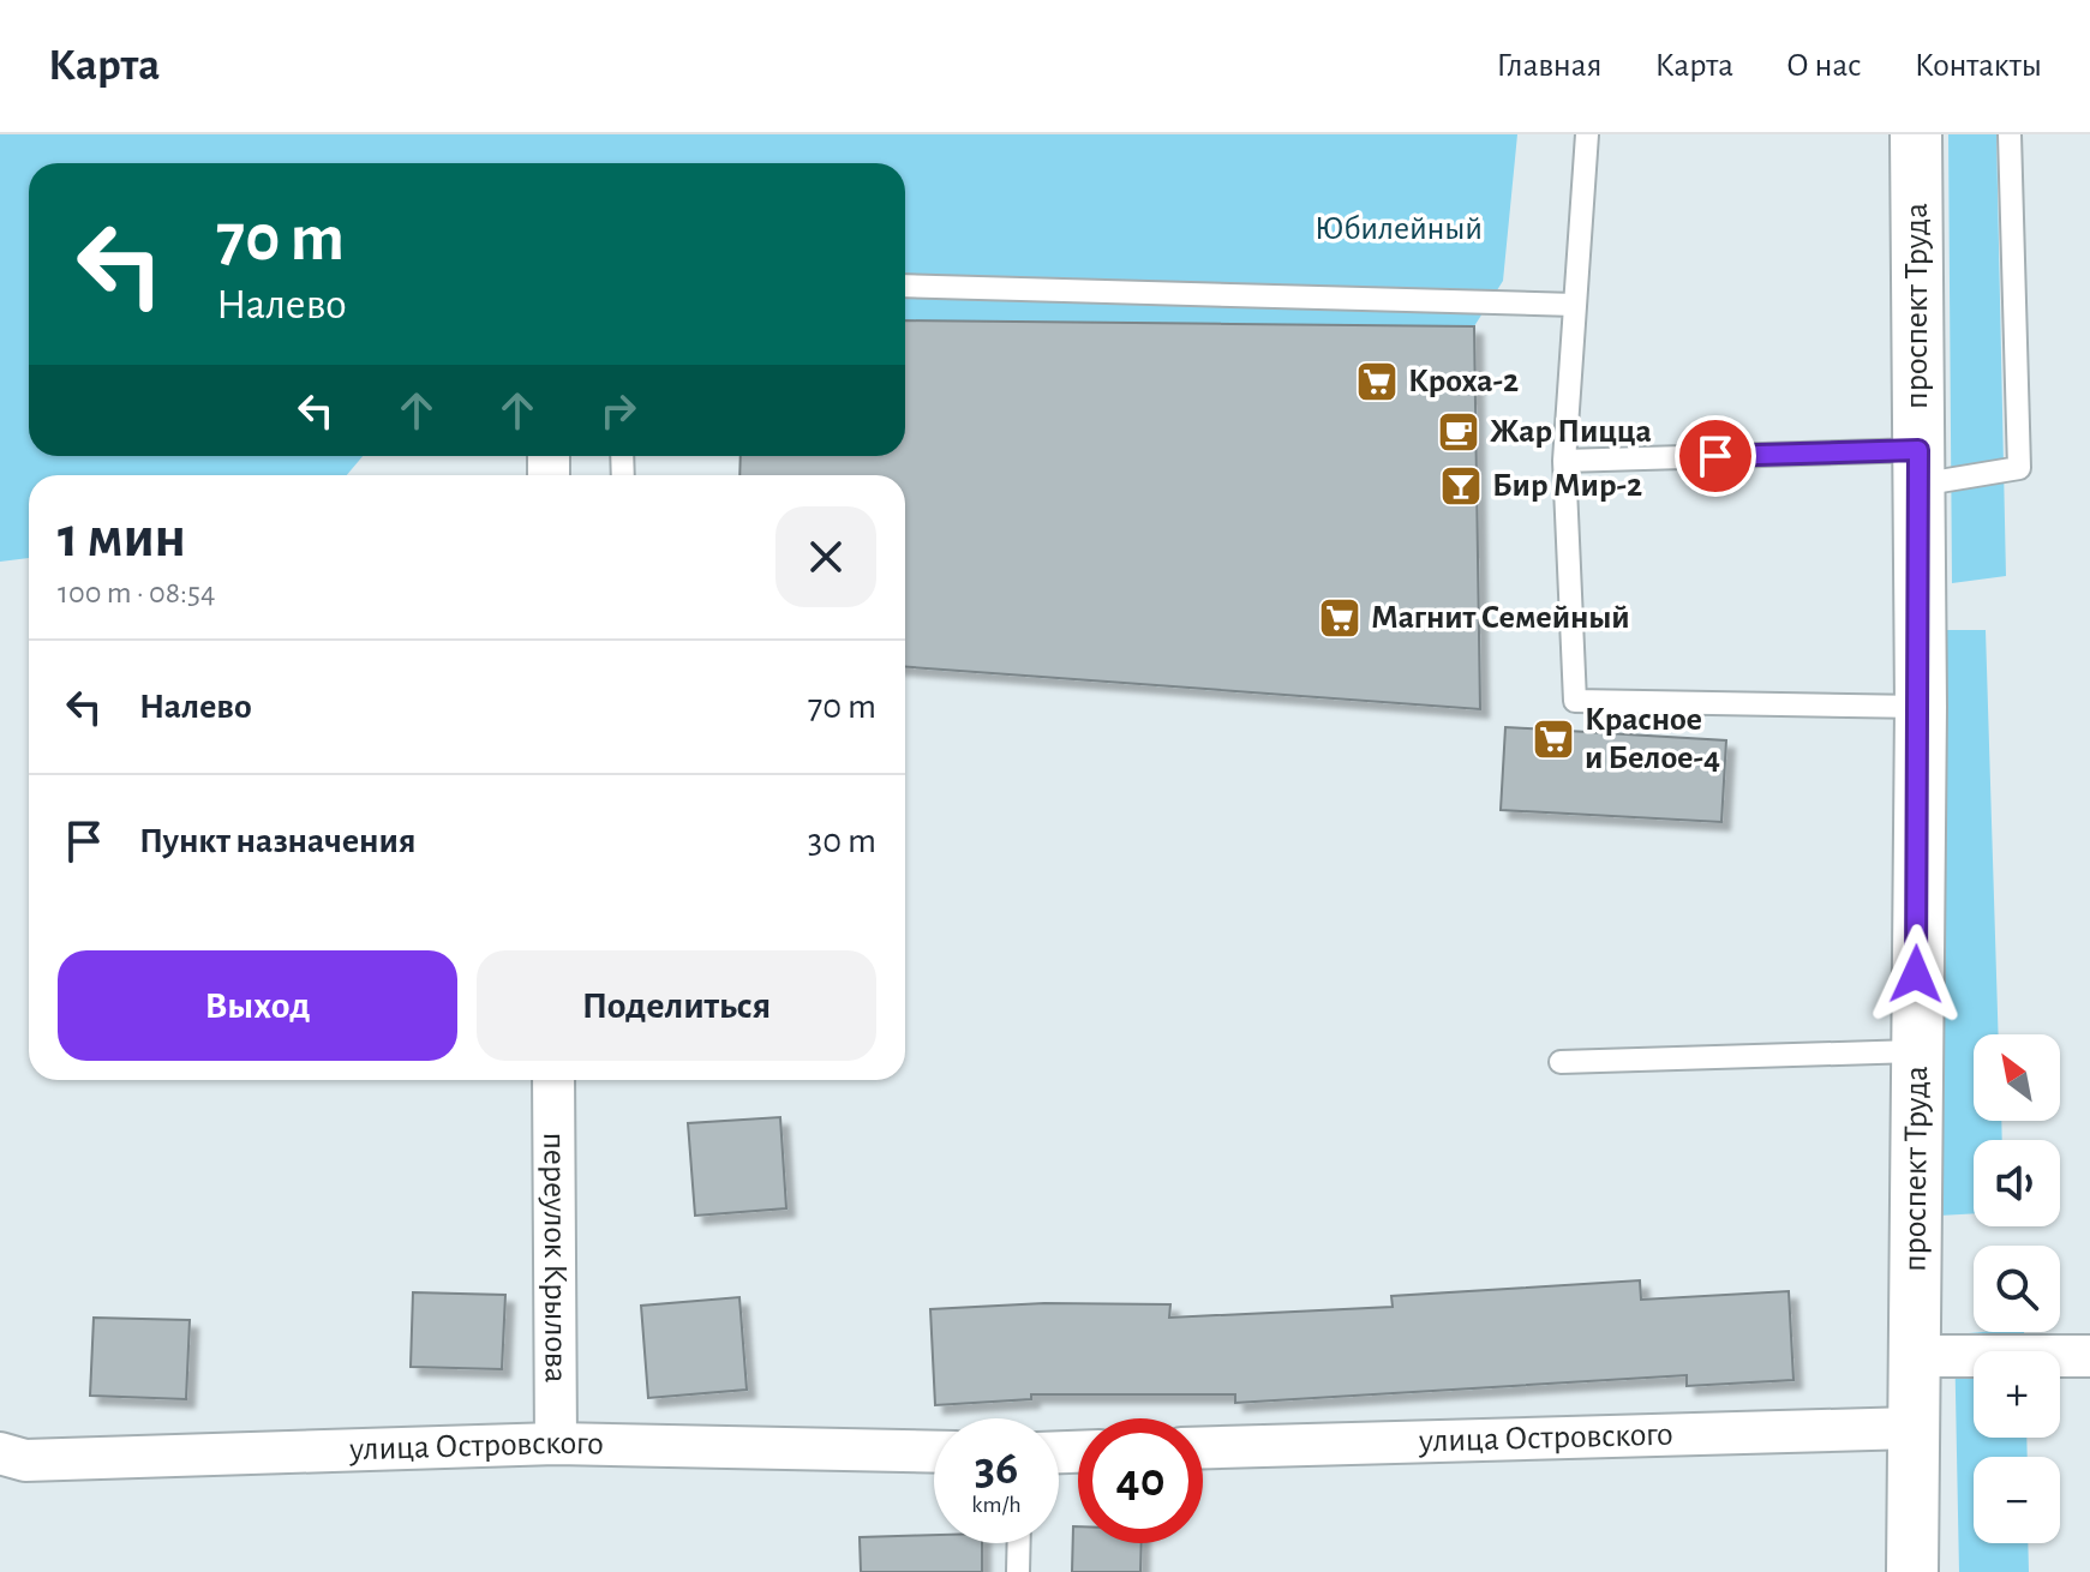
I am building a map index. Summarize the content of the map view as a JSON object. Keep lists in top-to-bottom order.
{
  "streets": {
    "street": ["проспект Труда", "переулок Крылова", "улица Островского"]
  },
  "crossings": [
    ["проспект Труда", "улица Островского"],
    ["переулок Крылова", "улица Островского"]
  ],
  "parks": ["Юбилейный"],
  "places": {
    "supermarket": ["Кроха-2", "Магнит Семейный", "Красное и Белое-4"],
    "cafe": ["Жар Пицца"],
    "bar": ["Бир Мир-2"]
  },
  "north": "top left",
  "page": {
    "header": "Карта",
    "nav": [
      "Главная",
      "Карта",
      "О нас",
      "Контакты"
    ],
    "turn": ["70 m", "Налево"],
    "heading": ["1 мин", "100 m · 08:54"],
    "list": [
      {
        "name": "Налево",
        "value": "70 m"
      },
      {
        "name": "Пункт назначения",
        "value": "30 m"
      }
    ],
    "buttons": ["Выход", "Поделиться"],
    "map_buttons": ["+", "−"],
    "speed": "36 km/h",
    "limit": "40"
  }
}
